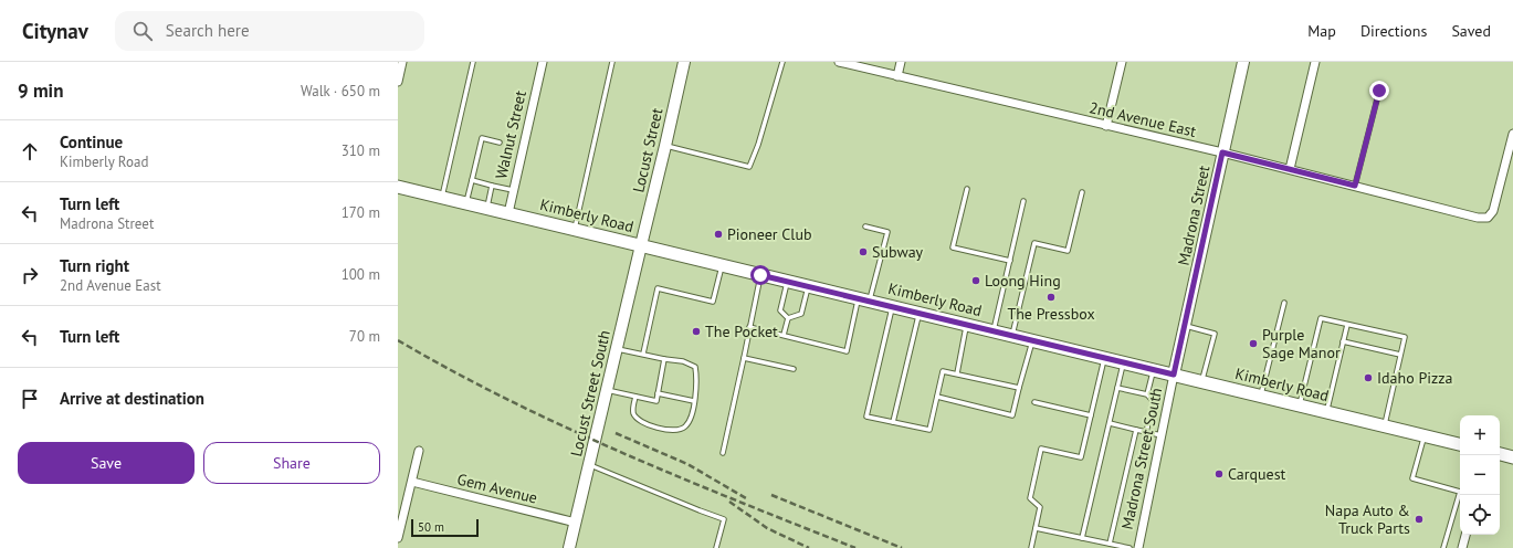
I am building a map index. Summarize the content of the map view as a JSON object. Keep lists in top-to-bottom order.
{
  "streets": {
    "main road": ["Kimberly Road"],
    "street": [
      "2nd Avenue East",
      "Walnut Street",
      "Locust Street",
      "Madrona Street",
      "Locust Street South",
      "Madrona Street South",
      "Gem Avenue"
    ]
  },
  "crossings": [
    ["2nd Avenue East", "Madrona Street"],
    ["Walnut Street", "Kimberly Road"],
    ["Locust Street", "Kimberly Road"],
    ["Locust Street", "Locust Street South"],
    ["Kimberly Road", "Madrona Street"],
    ["Kimberly Road", "Locust Street South"],
    ["Kimberly Road", "Madrona Street South"],
    ["Madrona Street", "Madrona Street South"],
    ["Locust Street South", "Gem Avenue"]
  ],
  "places": [
    "Pioneer Club",
    "Subway",
    "Loong Hing",
    "The Pressbox",
    "The Pocket",
    "Purple Sage Manor",
    "Idaho Pizza",
    "Carquest",
    "Napa Auto & Truck Parts"
  ],
  "scale_bar": "50 m",
  "page": {
    "header": "Citynav",
    "search": "Search here",
    "nav": ["Map", "Directions", "Saved"],
    "heading": ["9 min", "Walk · 650 m"],
    "list": [
      ["Continue", "Kimberly Road", "310 m"],
      ["Turn left", "Madrona Street", "170 m"],
      ["Turn right", "2nd Avenue East", "100 m"],
      ["Turn left", "70 m"],
      "Arrive at destination"
    ],
    "map_buttons": ["+", "−"],
    "buttons": ["Save", "Share"],
    "scale": "50 m"
  }
}
